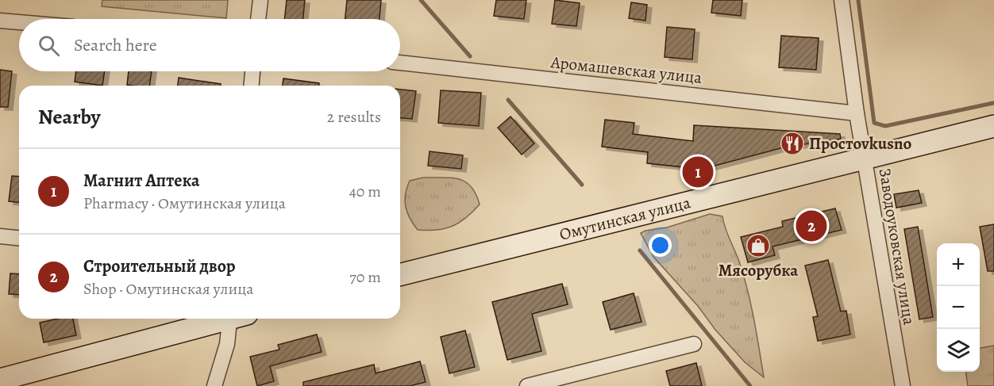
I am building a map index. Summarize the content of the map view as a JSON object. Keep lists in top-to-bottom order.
{
  "streets": {
    "street": ["Аромашевская улица", "Омутинская улица", "Заводоуковская улица"]
  },
  "crossings": [
    ["Аромашевская улица", "Заводоуковская улица"],
    ["Омутинская улица", "Заводоуковская улица"]
  ],
  "places": {
    "restaurant": ["Простоvkusno"],
    "shop": ["Мясорубка"]
  },
  "page": {
    "search": "Search here",
    "heading": ["Nearby", "2 results"],
    "list": [
      {
        "mark": "1",
        "name": "Магнит Аптека",
        "note": "Pharmacy · Омутинская улица",
        "value": "40 m"
      },
      {
        "mark": "2",
        "name": "Строительный двор",
        "note": "Shop · Омутинская улица",
        "value": "70 m"
      }
    ],
    "pins": ["1", "2"],
    "map_buttons": ["+", "−"]
  }
}
